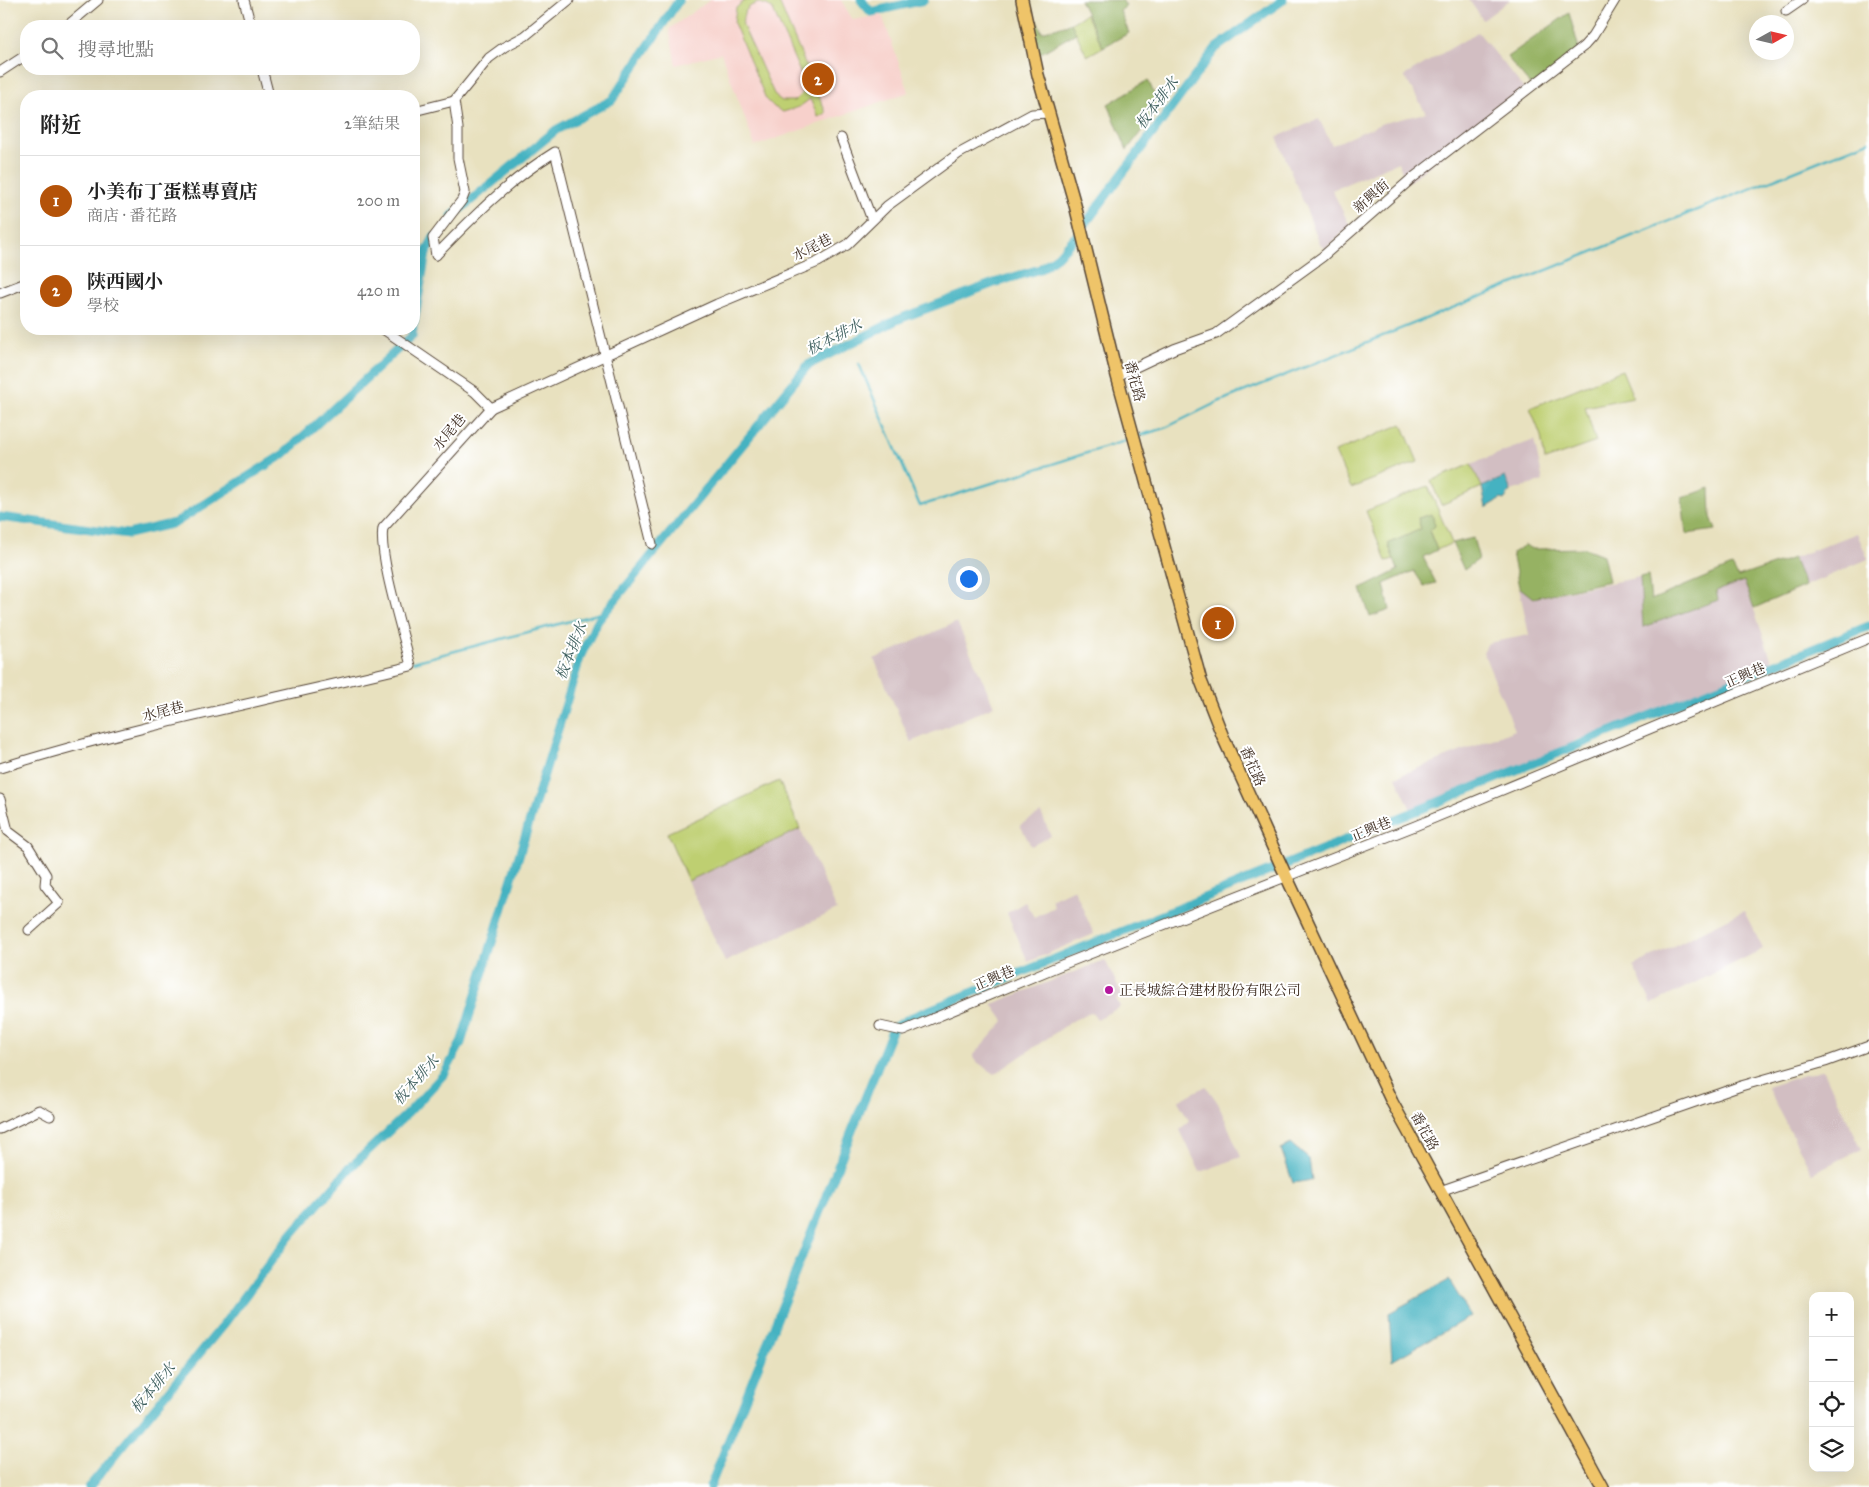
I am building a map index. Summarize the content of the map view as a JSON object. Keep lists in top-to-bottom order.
{
  "streets": {
    "main road": ["番花路"],
    "street": ["新興街", "水尾巷", "正興巷"]
  },
  "crossings": [
    ["新興街", "番花路"],
    ["水尾巷", "番花路"],
    ["番花路", "正興巷"]
  ],
  "water": ["板本排水"],
  "places": ["正長城綜合建材股份有限公司"],
  "north": "right",
  "page": {
    "search": "搜尋地點",
    "pins": ["2", "1"],
    "heading": ["附近", "2筆結果"],
    "list": [
      {
        "mark": "1",
        "name": "小美布丁蛋糕專賣店",
        "note": "商店 · 番花路",
        "value": "200 m"
      },
      {
        "mark": "2",
        "name": "陝西國小",
        "note": "學校",
        "value": "420 m"
      }
    ],
    "map_buttons": ["+", "−"]
  }
}
